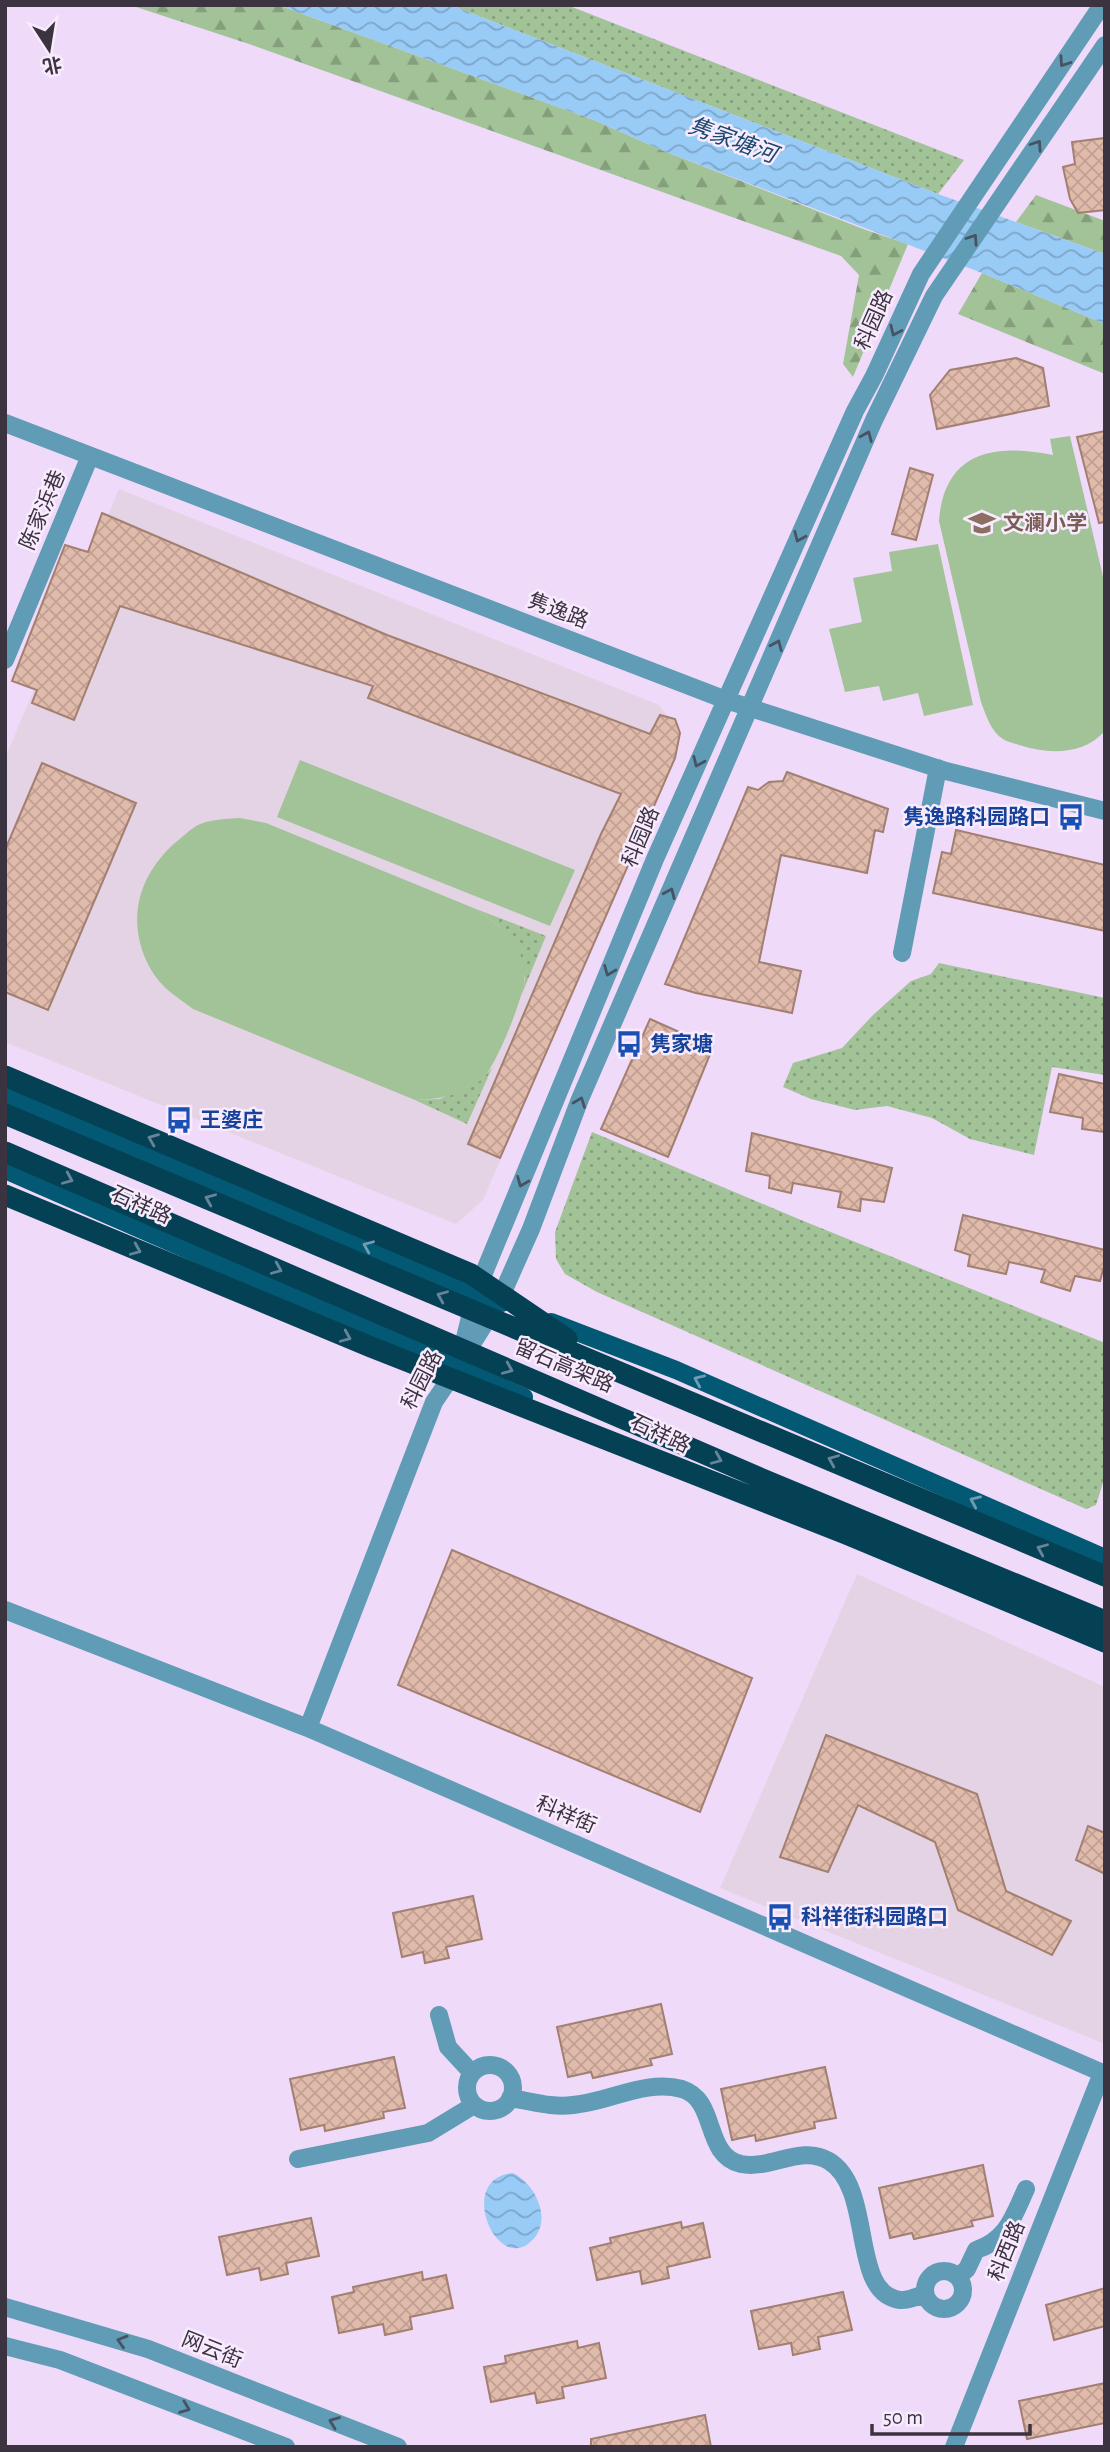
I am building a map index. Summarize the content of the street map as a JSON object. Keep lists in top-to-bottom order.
{
  "streets": {
    "highway": ["留石高架路"],
    "main road": ["石祥路"],
    "street": [
      "科园路",
      "陈家浜巷",
      "隽逸路",
      "科祥街",
      "科西路",
      "网云街"
    ]
  },
  "crossings": [
    ["科园路", "隽逸路"],
    ["科园路", "石祥路"],
    ["科园路", "科祥街"],
    ["陈家浜巷", "隽逸路"],
    ["科祥街", "科西路"]
  ],
  "water": ["隽家塘河"],
  "places": {
    "school or university": ["文澜小学"],
    "bus stop": [
      "隽逸路科园路口",
      "隽家塘",
      "王婆庄",
      "科祥街科园路口"
    ]
  },
  "scale_bar": "50 m",
  "north": "bottom"
}
